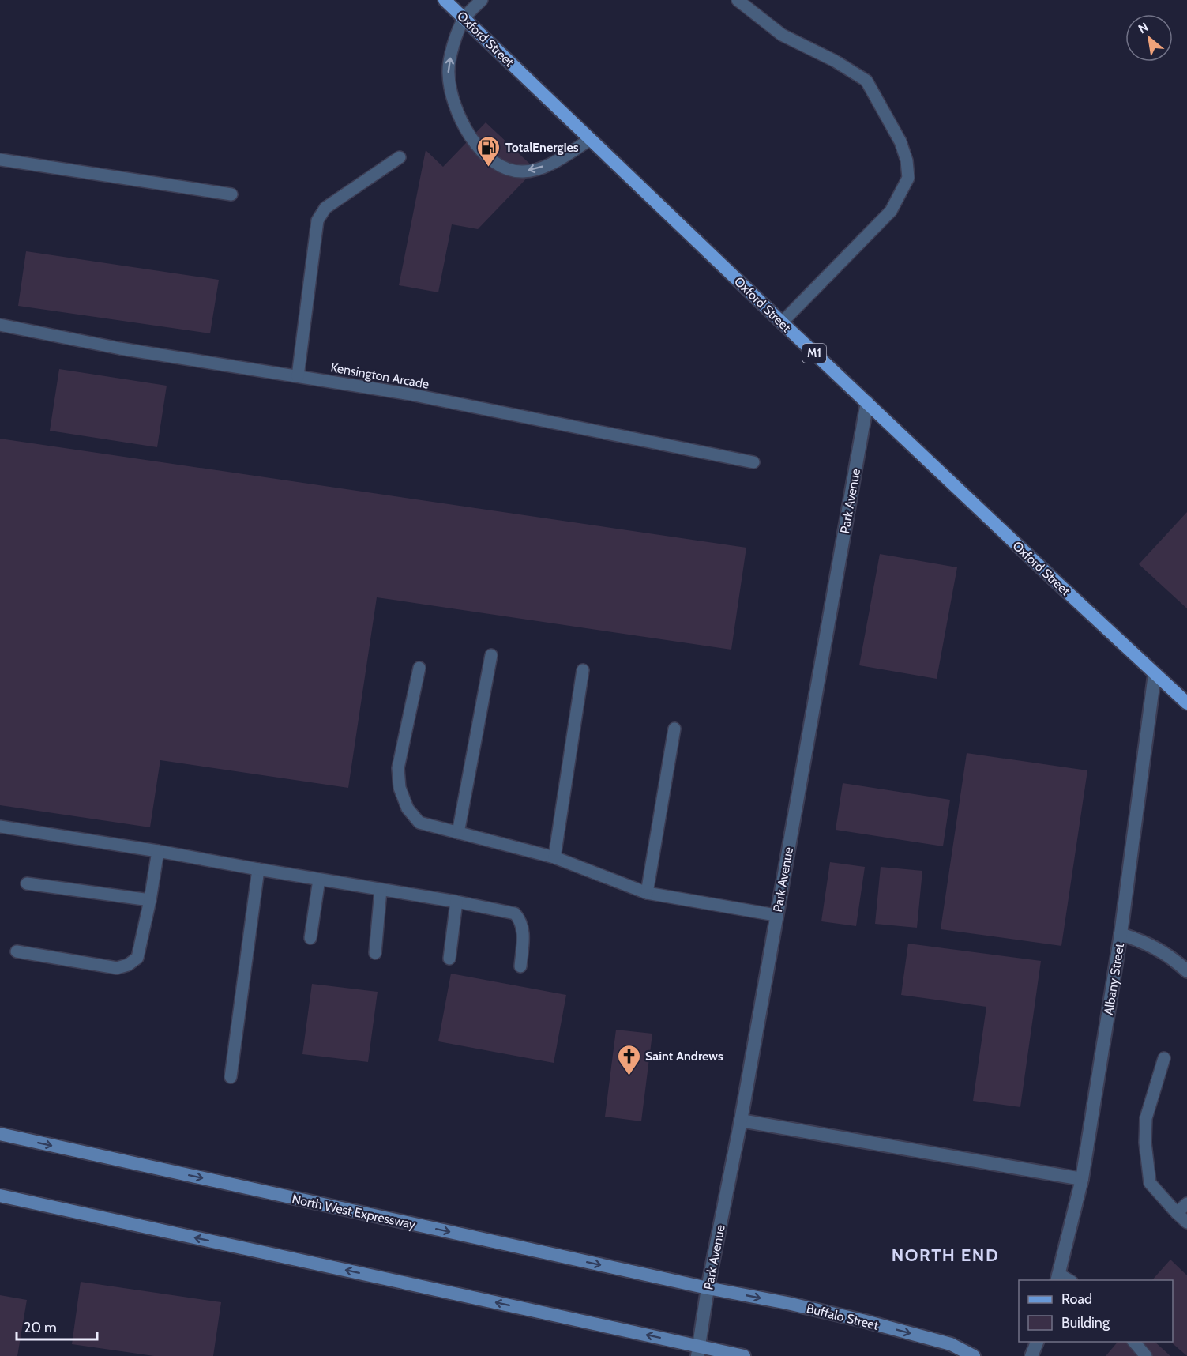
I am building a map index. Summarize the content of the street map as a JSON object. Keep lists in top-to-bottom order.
{
  "streets": {
    "main road": [
      "Oxford Street",
      "M1",
      "North West Expressway",
      "Buffalo Street"
    ],
    "street": ["Park Avenue", "Albany Street"],
    "lane": ["Kensington Arcade"]
  },
  "crossings": [
    ["Oxford Street", "Park Avenue"],
    ["Oxford Street", "Albany Street"],
    ["Park Avenue", "North West Expressway"],
    ["Park Avenue", "Buffalo Street"],
    ["North West Expressway", "Buffalo Street"]
  ],
  "one_way": ["Buffalo Street"],
  "districts": ["NORTH END"],
  "places": {
    "fuel station": ["TotalEnergies"],
    "church": ["Saint Andrews"]
  },
  "legend": ["Road", "Building"],
  "scale_bar": "20 m",
  "north": "top left"
}
